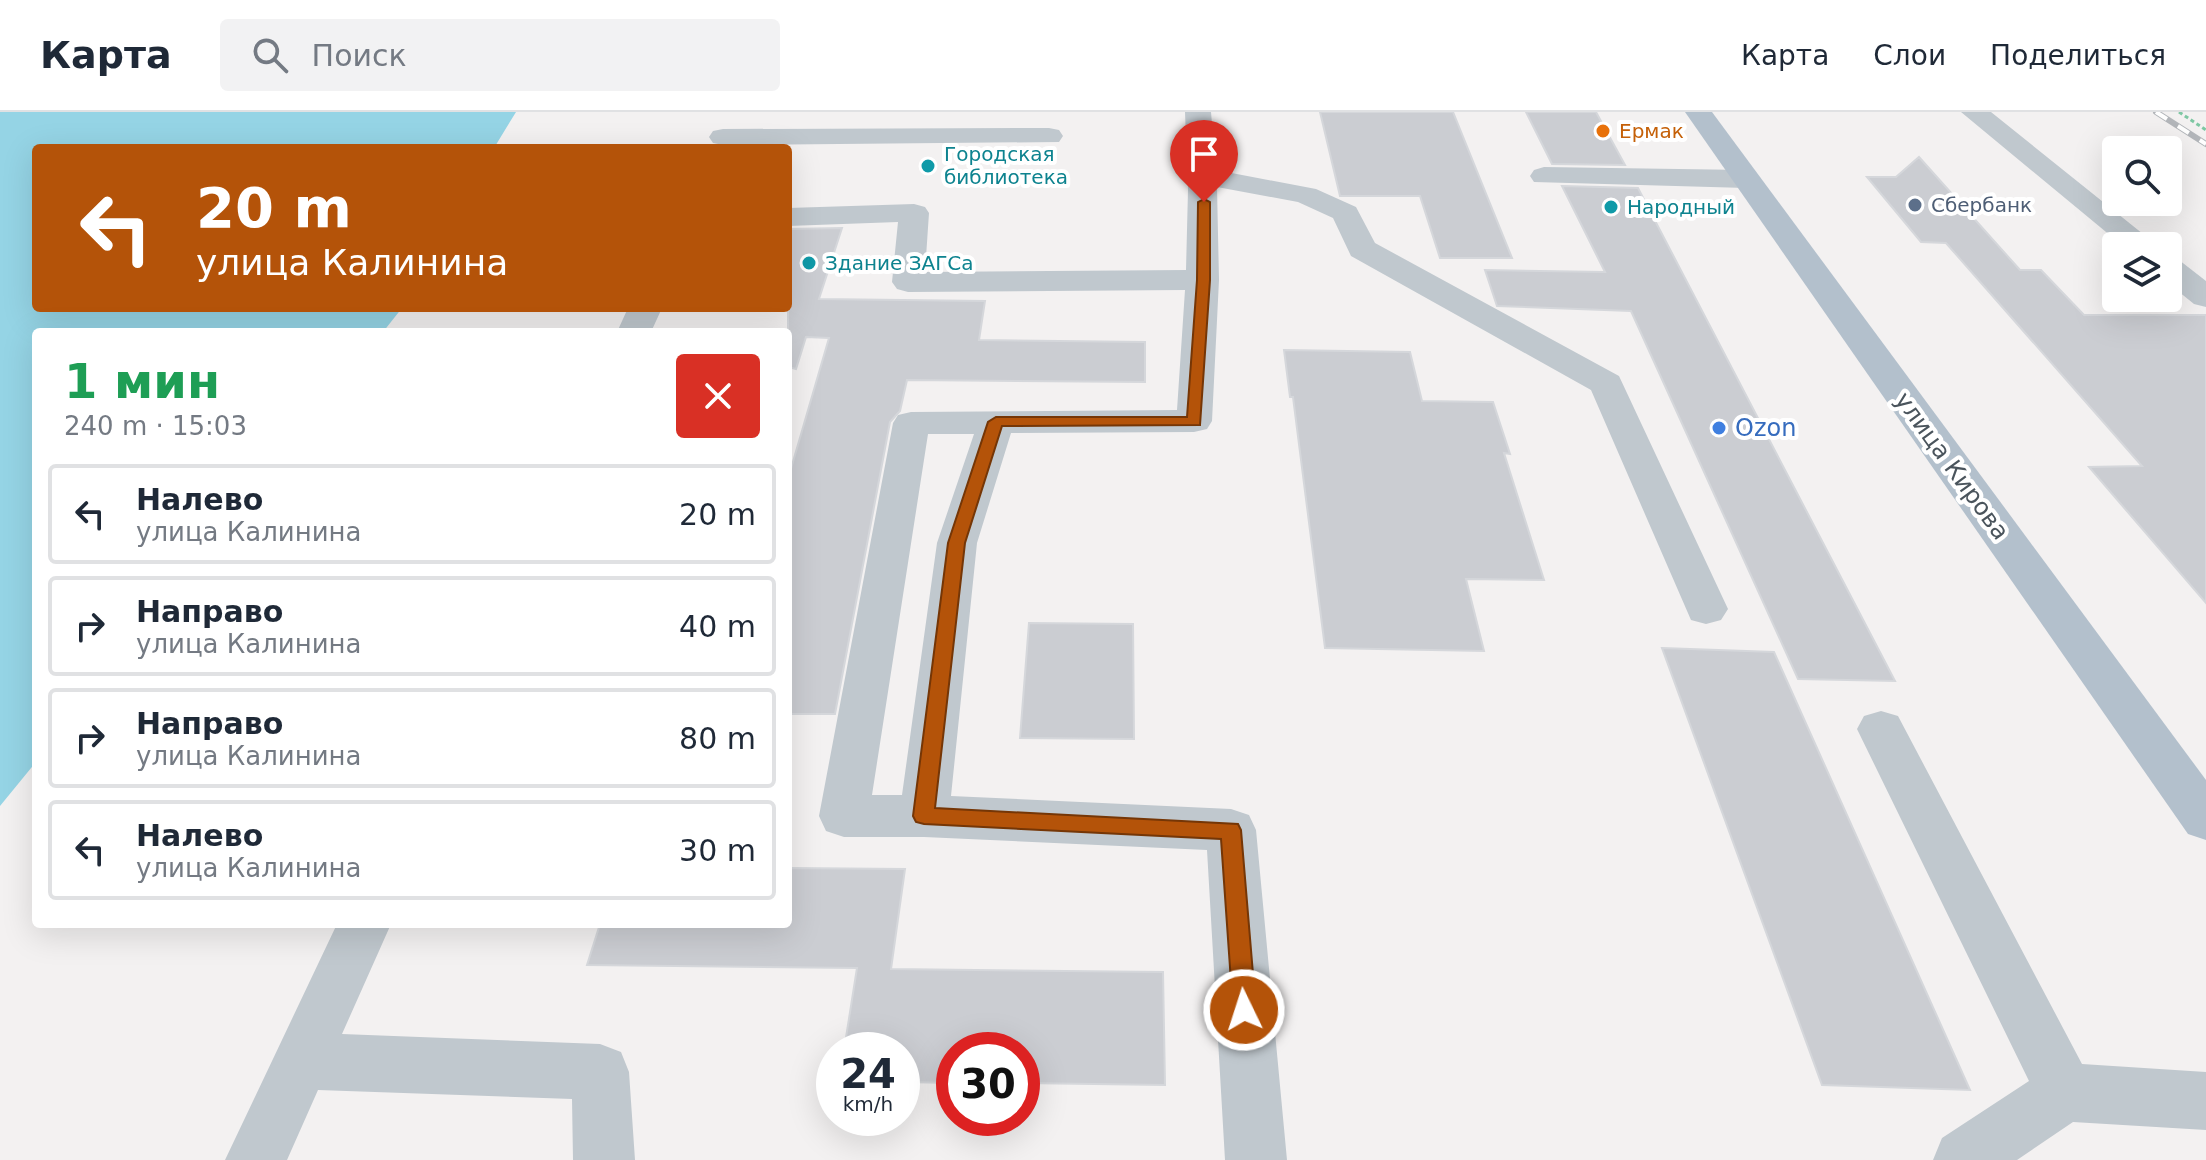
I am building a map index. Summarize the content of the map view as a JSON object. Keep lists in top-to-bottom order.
{
  "streets": {
    "main road": ["улица Кирова"]
  },
  "places": [
    "Ермак",
    "Городская библиотека",
    "Сбербанк",
    "Народный",
    "Здание ЗАГСа",
    "Ozon"
  ],
  "page": {
    "header": "Карта",
    "search": "Поиск",
    "nav": ["Карта", "Слои", "Поделиться"],
    "turn": ["20 m", "улица Калинина"],
    "heading": ["1 мин", "240 m · 15:03"],
    "list": [
      {
        "name": "Налево",
        "note": "улица Калинина",
        "value": "20 m"
      },
      {
        "name": "Направо",
        "note": "улица Калинина",
        "value": "40 m"
      },
      {
        "name": "Направо",
        "note": "улица Калинина",
        "value": "80 m"
      },
      {
        "name": "Налево",
        "note": "улица Калинина",
        "value": "30 m"
      }
    ],
    "speed": "24 km/h",
    "limit": "30"
  }
}
